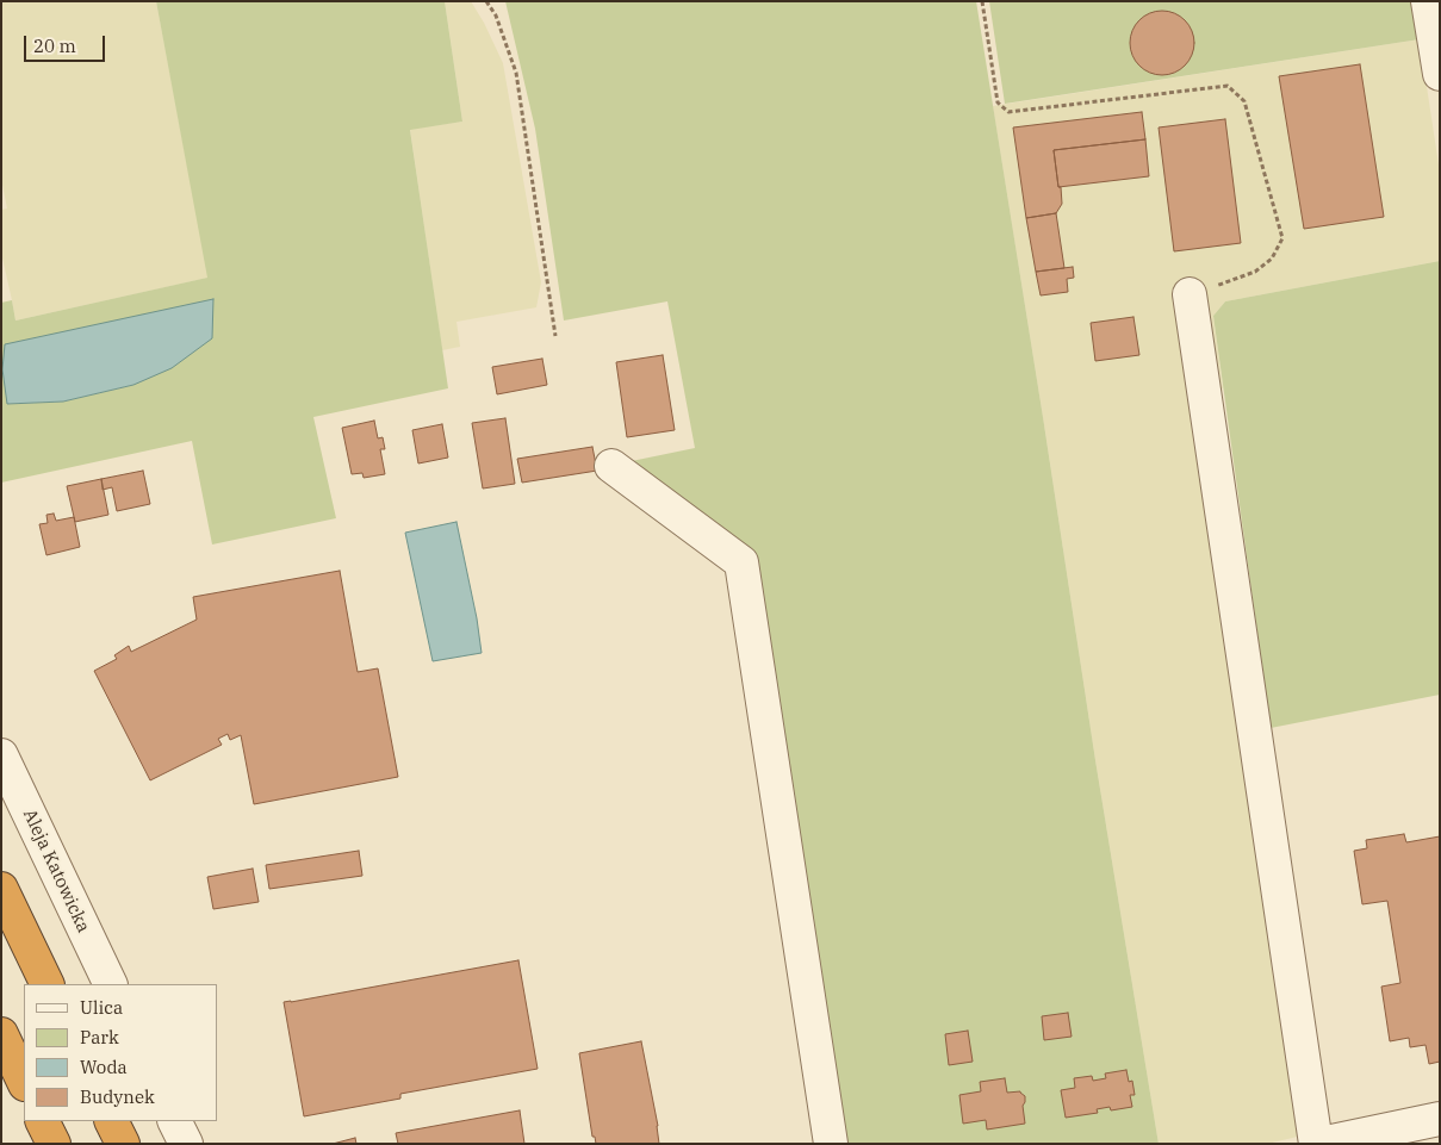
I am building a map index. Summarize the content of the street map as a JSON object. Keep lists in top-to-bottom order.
{
  "streets": {
    "street": ["Aleja Katowicka"]
  },
  "legend": [
    "Ulica",
    "Park",
    "Woda",
    "Budynek"
  ],
  "scale_bar": "20 m"
}
